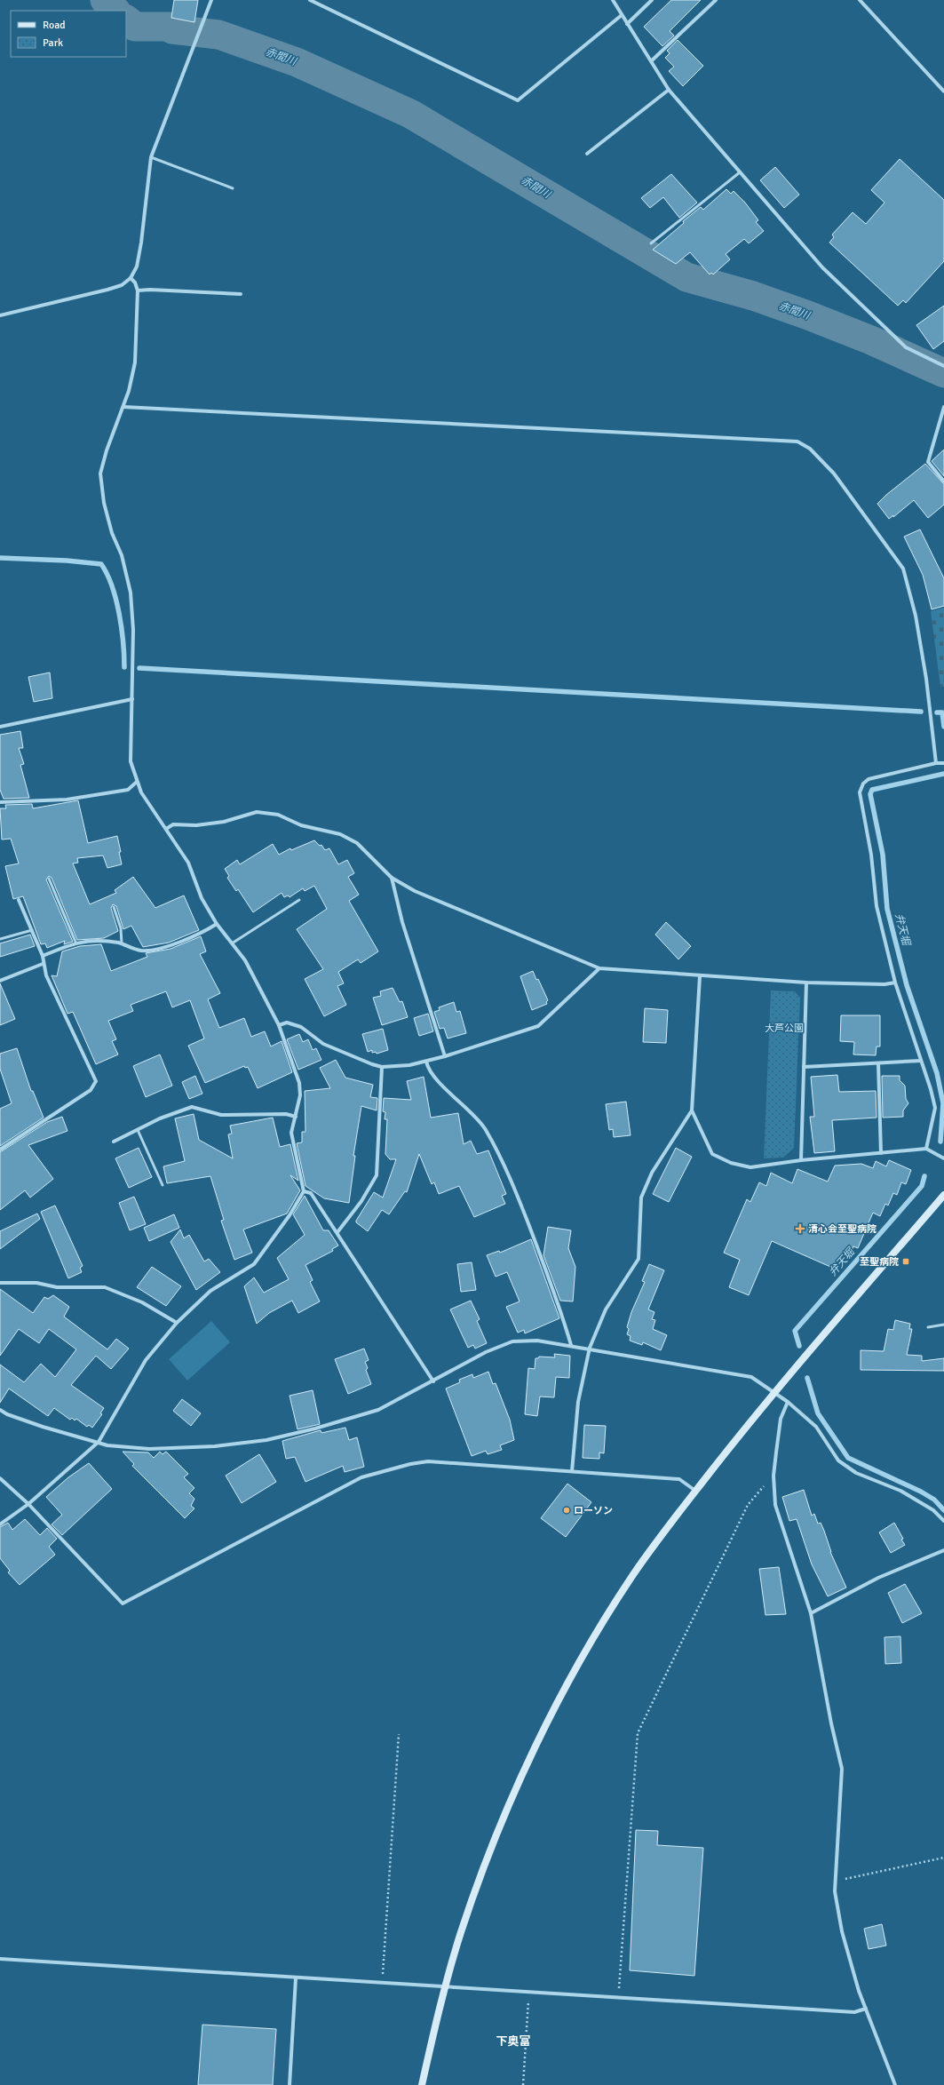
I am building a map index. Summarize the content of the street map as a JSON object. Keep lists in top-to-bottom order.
{
  "districts": ["下奥富"],
  "water": ["赤間川", "弁天堀"],
  "parks": ["大芦公園"],
  "places": {
    "health": ["清心会至聖病院"],
    "transit": ["至聖病院"],
    "other": ["ローソン"]
  },
  "legend": ["Road", "Park"]
}
